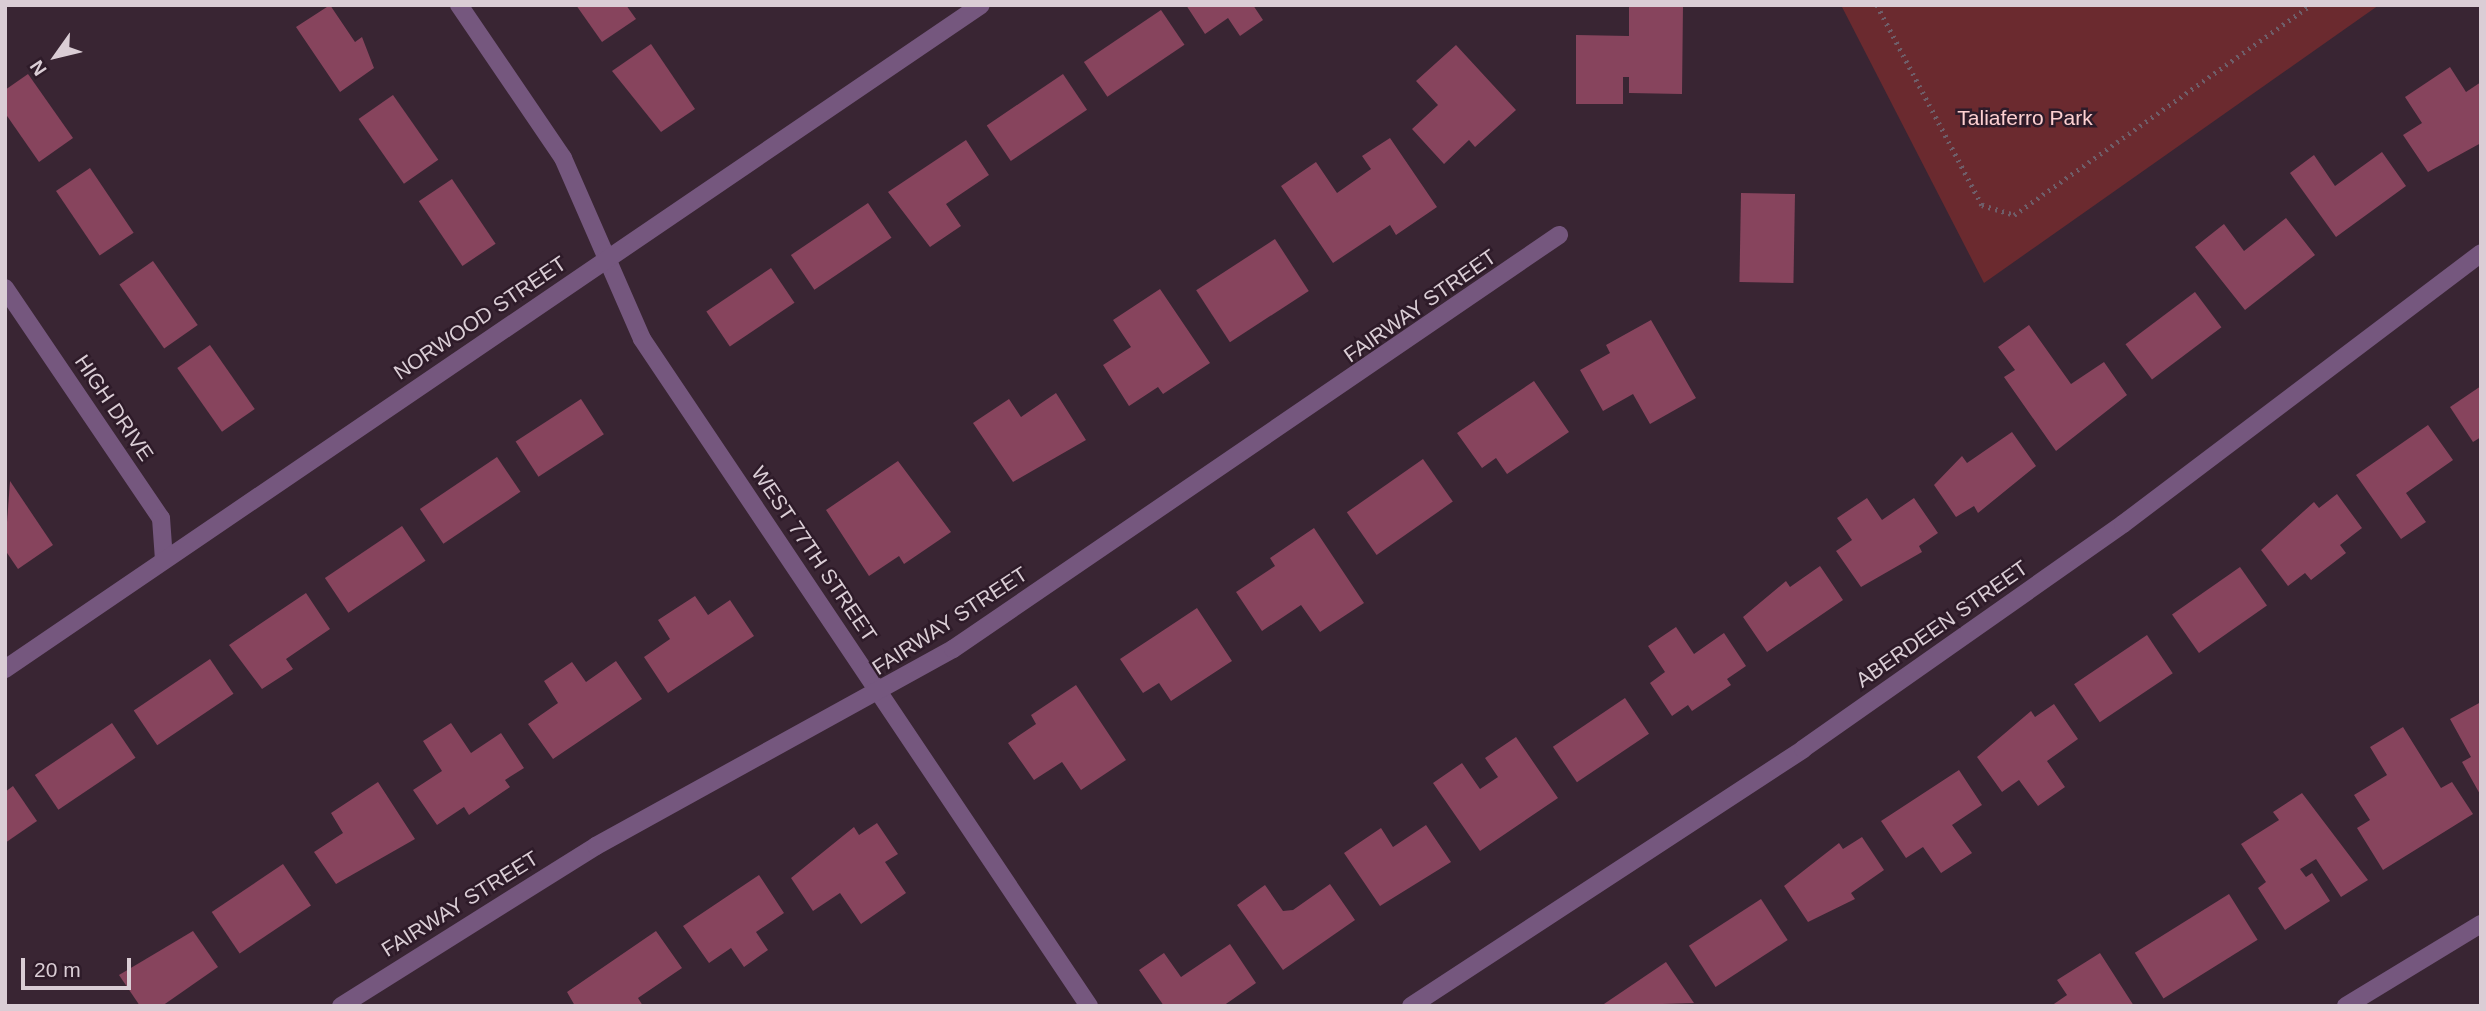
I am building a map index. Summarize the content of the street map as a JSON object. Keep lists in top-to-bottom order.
{
  "streets": {
    "street": [
      "FAIRWAY STREET",
      "NORWOOD STREET",
      "HIGH DRIVE",
      "WEST 77TH STREET",
      "ABERDEEN STREET"
    ]
  },
  "crossings": [
    ["FAIRWAY STREET", "WEST 77TH STREET"],
    ["NORWOOD STREET", "HIGH DRIVE"],
    ["NORWOOD STREET", "WEST 77TH STREET"]
  ],
  "parks": ["Taliaferro Park"],
  "scale_bar": "20 m",
  "north": "bottom left"
}
